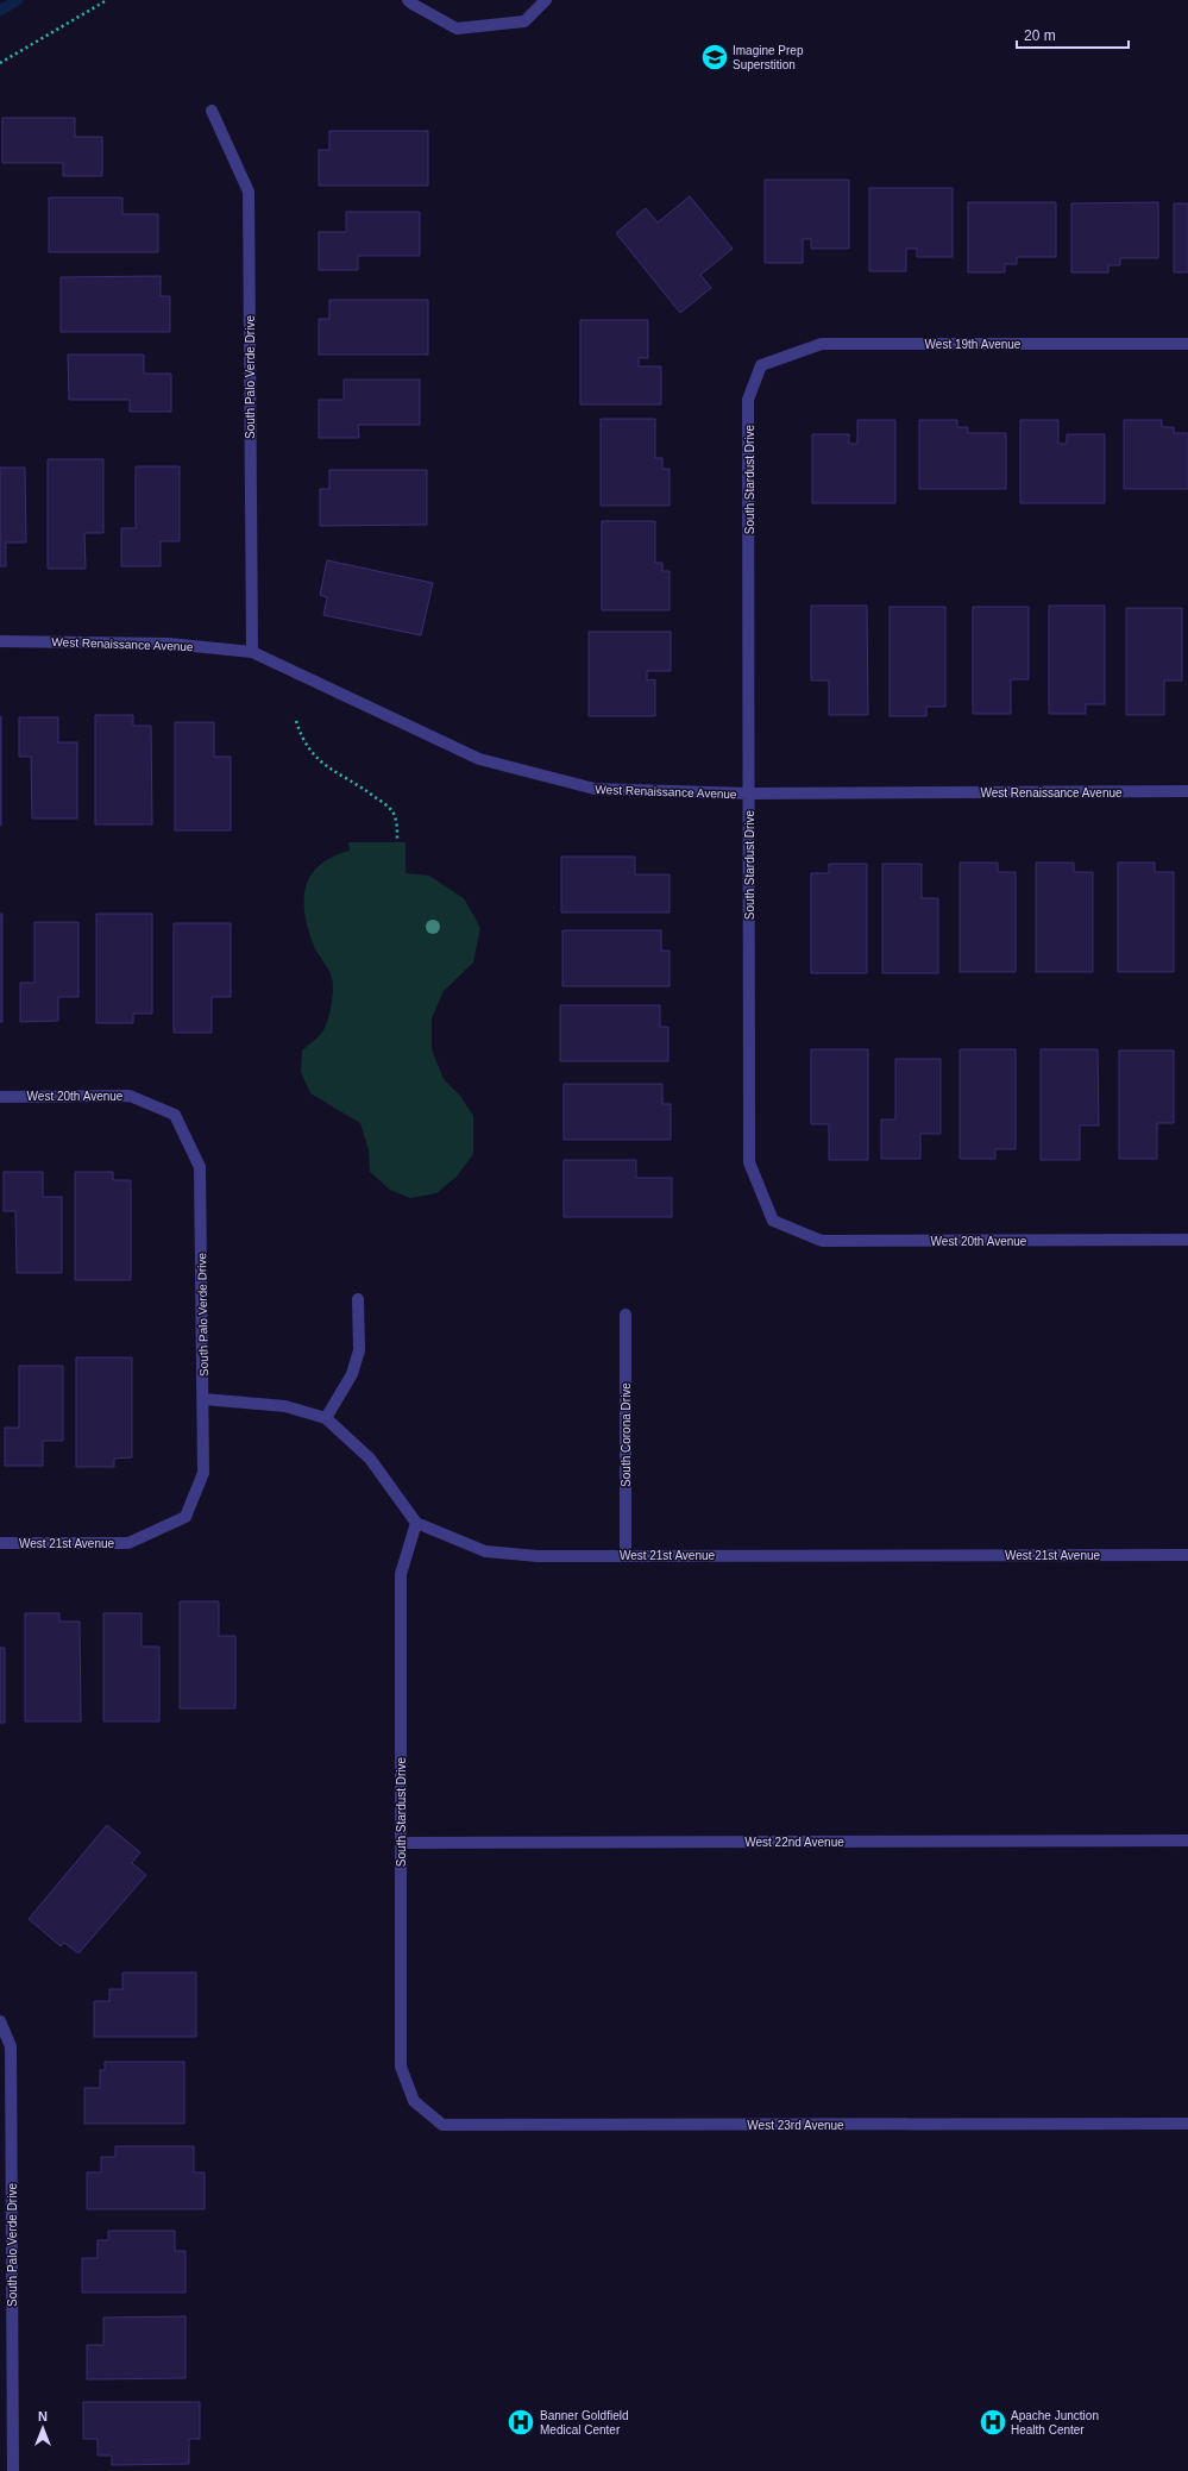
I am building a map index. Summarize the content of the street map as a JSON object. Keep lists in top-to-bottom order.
{
  "streets": {
    "street": [
      "West 19th Avenue",
      "South Palo Verde Drive",
      "South Stardust Drive",
      "West Renaissance Avenue",
      "West 20th Avenue",
      "South Corona Drive",
      "West 21st Avenue",
      "West 22nd Avenue",
      "West 23rd Avenue"
    ]
  },
  "crossings": [
    ["West 19th Avenue", "South Stardust Drive"],
    ["South Palo Verde Drive", "West Renaissance Avenue"],
    ["South Palo Verde Drive", "West 20th Avenue"],
    ["South Palo Verde Drive", "West 21st Avenue"],
    ["South Stardust Drive", "West Renaissance Avenue"],
    ["South Stardust Drive", "West 20th Avenue"],
    ["South Stardust Drive", "West 21st Avenue"],
    ["South Stardust Drive", "West 22nd Avenue"],
    ["South Stardust Drive", "West 23rd Avenue"],
    ["South Corona Drive", "West 21st Avenue"]
  ],
  "places": {
    "school or university": ["Imagine Prep Superstition"],
    "hospital": ["Banner Goldfield Medical Center", "Apache Junction Health Center"]
  },
  "scale_bar": "20 m",
  "north": "top"
}
